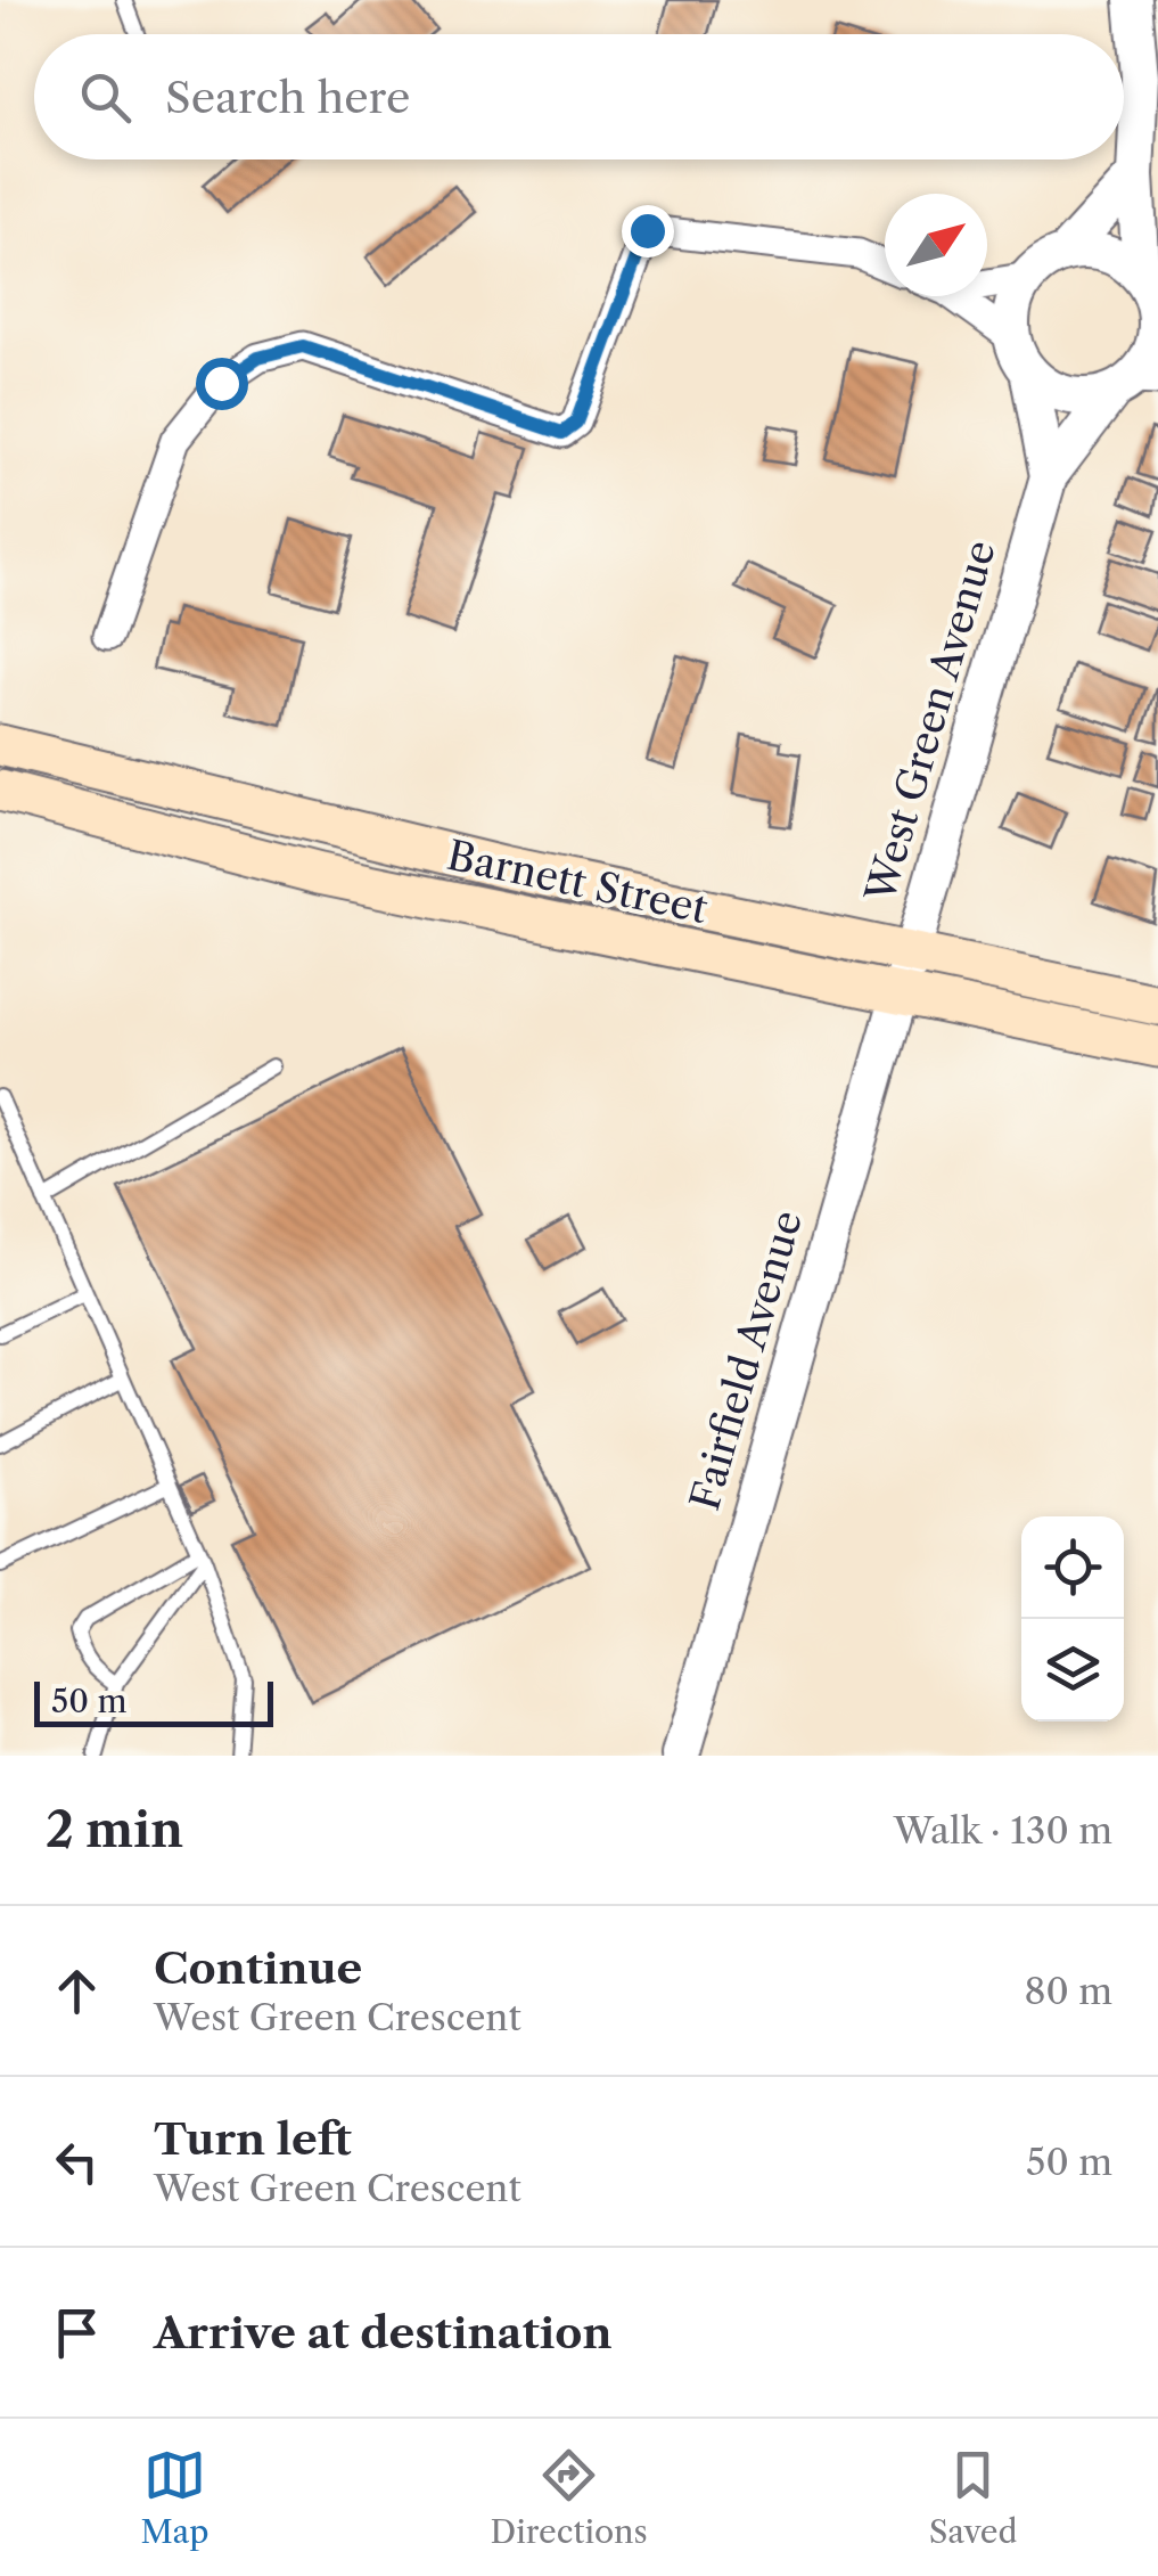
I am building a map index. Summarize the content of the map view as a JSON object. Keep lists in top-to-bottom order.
{
  "streets": {
    "main road": ["Barnett Street"],
    "street": ["West Green Avenue", "Fairfield Avenue"]
  },
  "crossings": [
    ["West Green Avenue", "Barnett Street"],
    ["West Green Avenue", "Fairfield Avenue"],
    ["Barnett Street", "Fairfield Avenue"]
  ],
  "scale_bar": "50 m",
  "north": "top right",
  "page": {
    "search": "Search here",
    "scale": "50 m",
    "heading": ["2 min", "Walk · 130 m"],
    "list": [
      ["Continue", "West Green Crescent", "80 m"],
      ["Turn left", "West Green Crescent", "50 m"],
      "Arrive at destination"
    ],
    "nav": ["Map", "Directions", "Saved"]
  }
}
